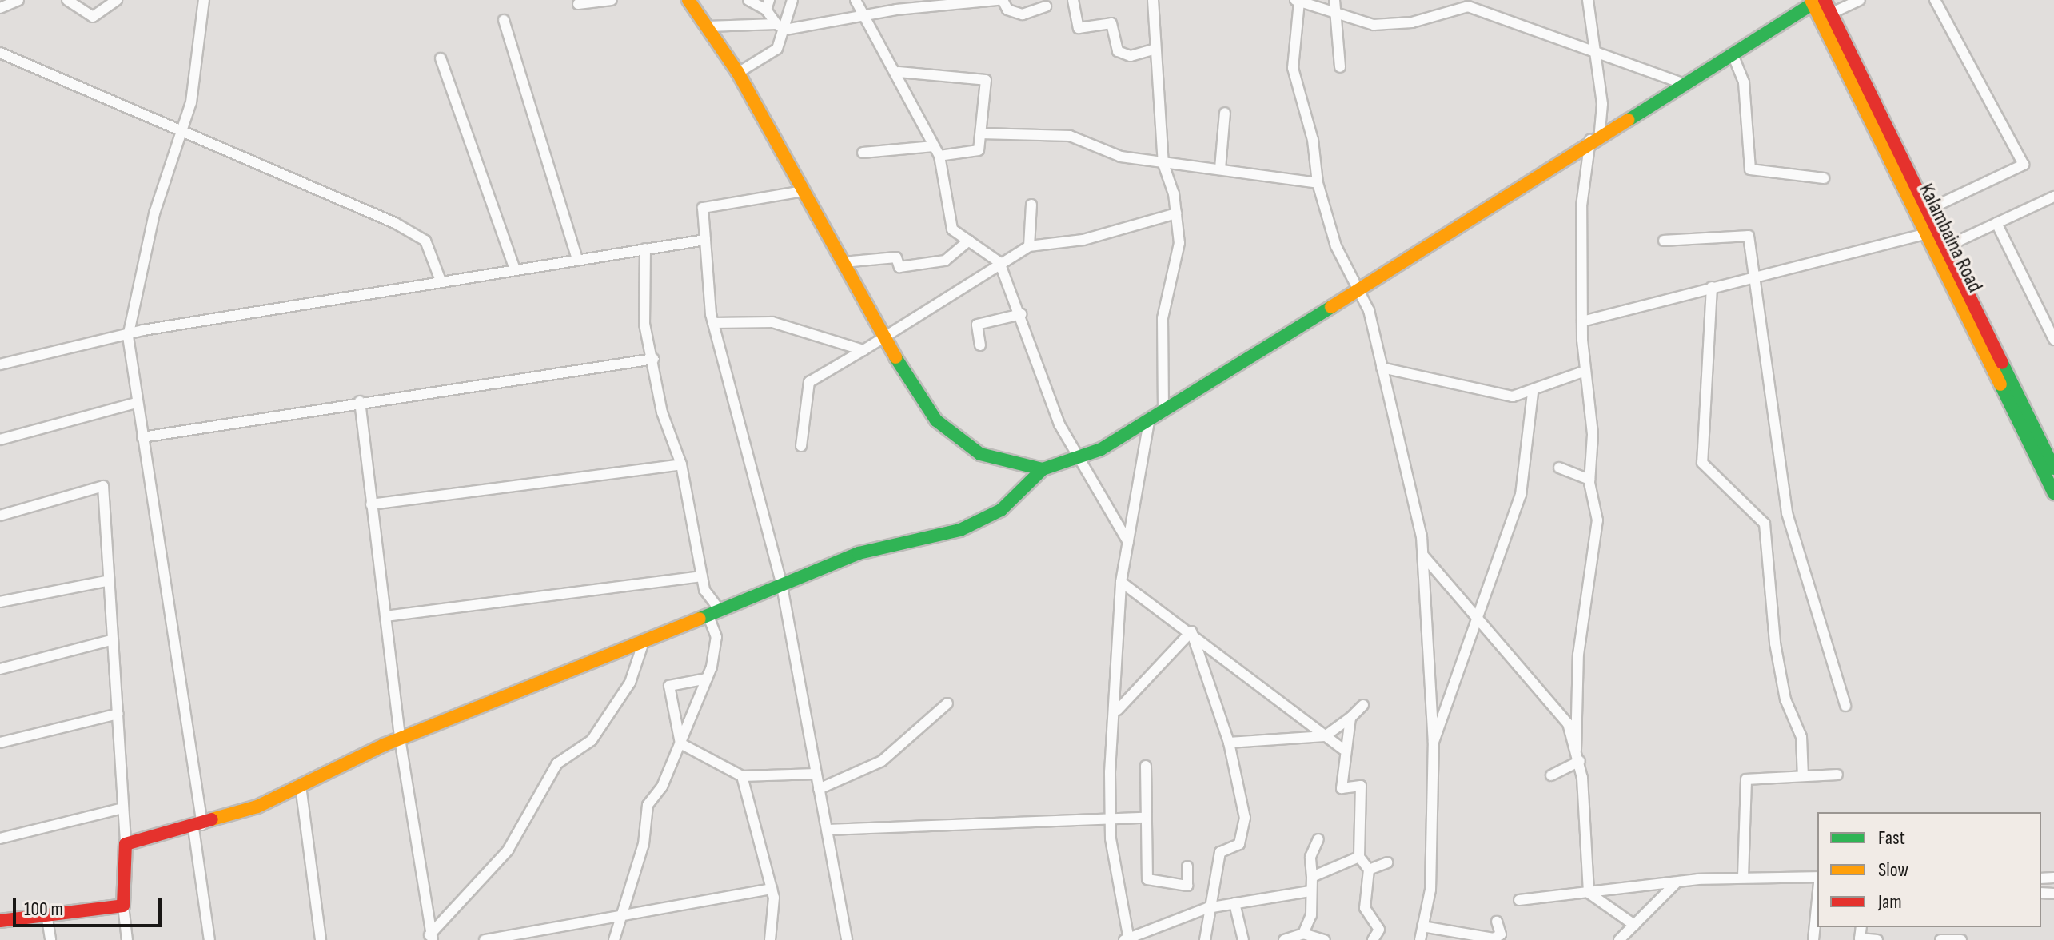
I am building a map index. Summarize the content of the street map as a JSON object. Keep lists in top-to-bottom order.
{
  "streets": {
    "street": ["Kalambaina Road"]
  },
  "legend": ["Fast", "Slow", "Jam"],
  "scale_bar": "100 m"
}
